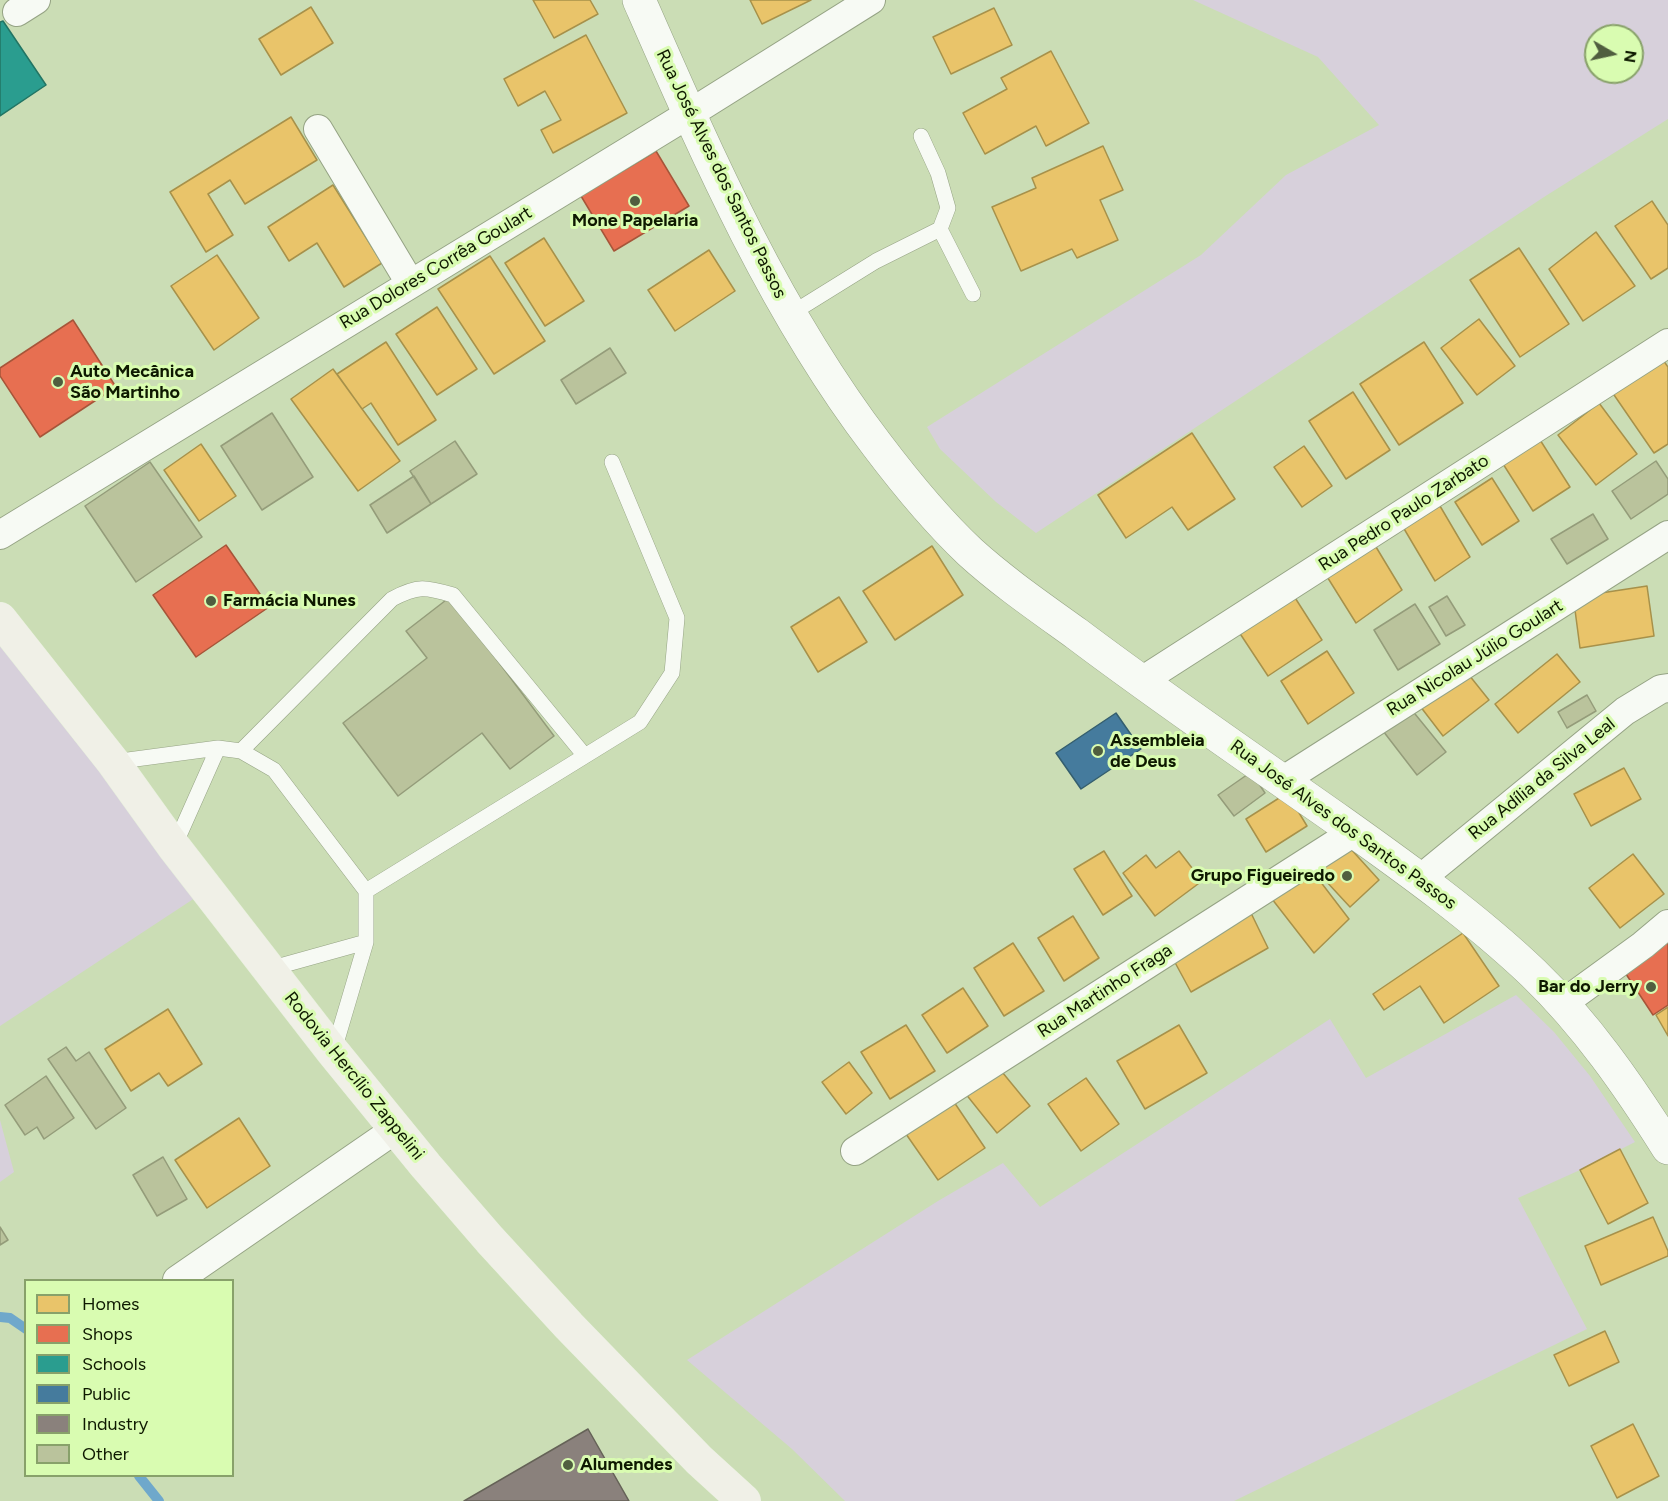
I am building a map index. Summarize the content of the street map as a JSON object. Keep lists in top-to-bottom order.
{
  "streets": {
    "main road": ["Rodovia Hercílio Zappelini"],
    "street": [
      "Rua José Alves dos Santos Passos",
      "Rua Dolores Corrêa Goulart",
      "Rua Pedro Paulo Zarbato",
      "Rua Nicolau Júlio Goulart",
      "Rua Adília da Silva Leal",
      "Rua Martinho Fraga"
    ]
  },
  "crossings": [
    ["Rua José Alves dos Santos Passos", "Rua Dolores Corrêa Goulart"],
    ["Rua José Alves dos Santos Passos", "Rua Pedro Paulo Zarbato"],
    ["Rua José Alves dos Santos Passos", "Rua Nicolau Júlio Goulart"],
    ["Rua José Alves dos Santos Passos", "Rua Adília da Silva Leal"],
    ["Rua José Alves dos Santos Passos", "Rua Martinho Fraga"]
  ],
  "places": [
    "Mone Papelaria",
    "Auto Mecânica São Martinho",
    "Farmácia Nunes",
    "Assembleia de Deus",
    "Grupo Figueiredo",
    "Bar do Jerry",
    "Alumendes"
  ],
  "legend": [
    "Homes",
    "Shops",
    "Schools",
    "Public",
    "Industry",
    "Other"
  ],
  "north": "right"
}
